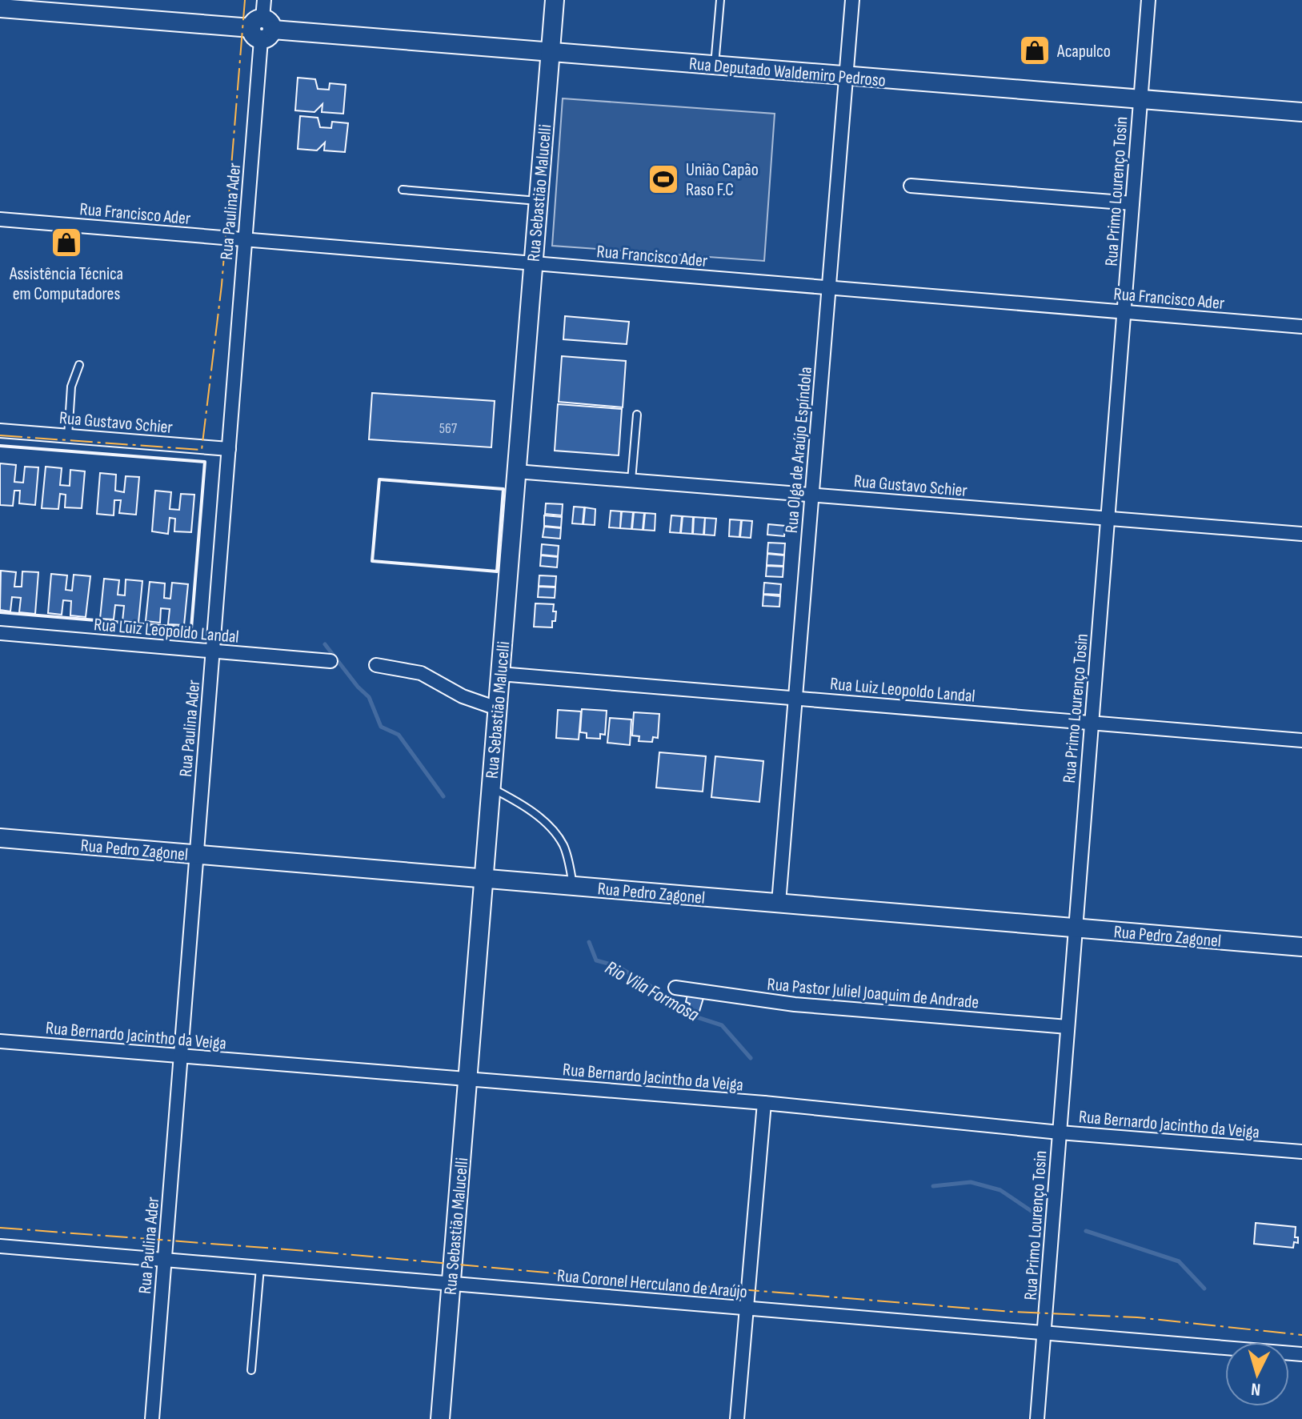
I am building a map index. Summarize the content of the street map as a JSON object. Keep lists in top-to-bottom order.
{
  "streets": {
    "street": [
      "Rua Deputado Waldemiro Pedroso",
      "Rua Primo Lourenço Tosin",
      "Rua Sebastião Malucelli",
      "Rua Paulina Ader",
      "Rua Francisco Ader",
      "Rua Gustavo Schier",
      "Rua Olga de Araújo Espíndola",
      "Rua Luiz Leopoldo Landal",
      "Rua Pedro Zagonel",
      "Rua Pastor Juliel Joaquim de Andrade",
      "Rua Bernardo Jacintho da Veiga",
      "Rua Coronel Herculano de Araújo"
    ]
  },
  "crossings": [
    ["Rua Deputado Waldemiro Pedroso", "Rua Primo Lourenço Tosin"],
    ["Rua Deputado Waldemiro Pedroso", "Rua Sebastião Malucelli"],
    ["Rua Deputado Waldemiro Pedroso", "Rua Paulina Ader"],
    ["Rua Deputado Waldemiro Pedroso", "Rua Olga de Araújo Espíndola"],
    ["Rua Primo Lourenço Tosin", "Rua Francisco Ader"],
    ["Rua Primo Lourenço Tosin", "Rua Gustavo Schier"],
    ["Rua Primo Lourenço Tosin", "Rua Luiz Leopoldo Landal"],
    ["Rua Primo Lourenço Tosin", "Rua Pedro Zagonel"],
    ["Rua Primo Lourenço Tosin", "Rua Pastor Juliel Joaquim de Andrade"],
    ["Rua Primo Lourenço Tosin", "Rua Bernardo Jacintho da Veiga"],
    ["Rua Primo Lourenço Tosin", "Rua Coronel Herculano de Araújo"],
    ["Rua Sebastião Malucelli", "Rua Francisco Ader"],
    ["Rua Sebastião Malucelli", "Rua Gustavo Schier"],
    ["Rua Sebastião Malucelli", "Rua Luiz Leopoldo Landal"],
    ["Rua Sebastião Malucelli", "Rua Pedro Zagonel"],
    ["Rua Sebastião Malucelli", "Rua Bernardo Jacintho da Veiga"],
    ["Rua Sebastião Malucelli", "Rua Coronel Herculano de Araújo"],
    ["Rua Paulina Ader", "Rua Francisco Ader"],
    ["Rua Paulina Ader", "Rua Gustavo Schier"],
    ["Rua Paulina Ader", "Rua Luiz Leopoldo Landal"],
    ["Rua Paulina Ader", "Rua Pedro Zagonel"],
    ["Rua Paulina Ader", "Rua Bernardo Jacintho da Veiga"],
    ["Rua Paulina Ader", "Rua Coronel Herculano de Araújo"],
    ["Rua Francisco Ader", "Rua Olga de Araújo Espíndola"],
    ["Rua Gustavo Schier", "Rua Olga de Araújo Espíndola"],
    ["Rua Olga de Araújo Espíndola", "Rua Luiz Leopoldo Landal"],
    ["Rua Olga de Araújo Espíndola", "Rua Pedro Zagonel"]
  ],
  "water": ["Rio Vila Formosa"],
  "places": {
    "shop": ["Acapulco", "Assistência Técnica em Computadores"],
    "sports": ["União Capão Raso F.C"]
  },
  "house_numbers": ["567"],
  "north": "bottom"
}
